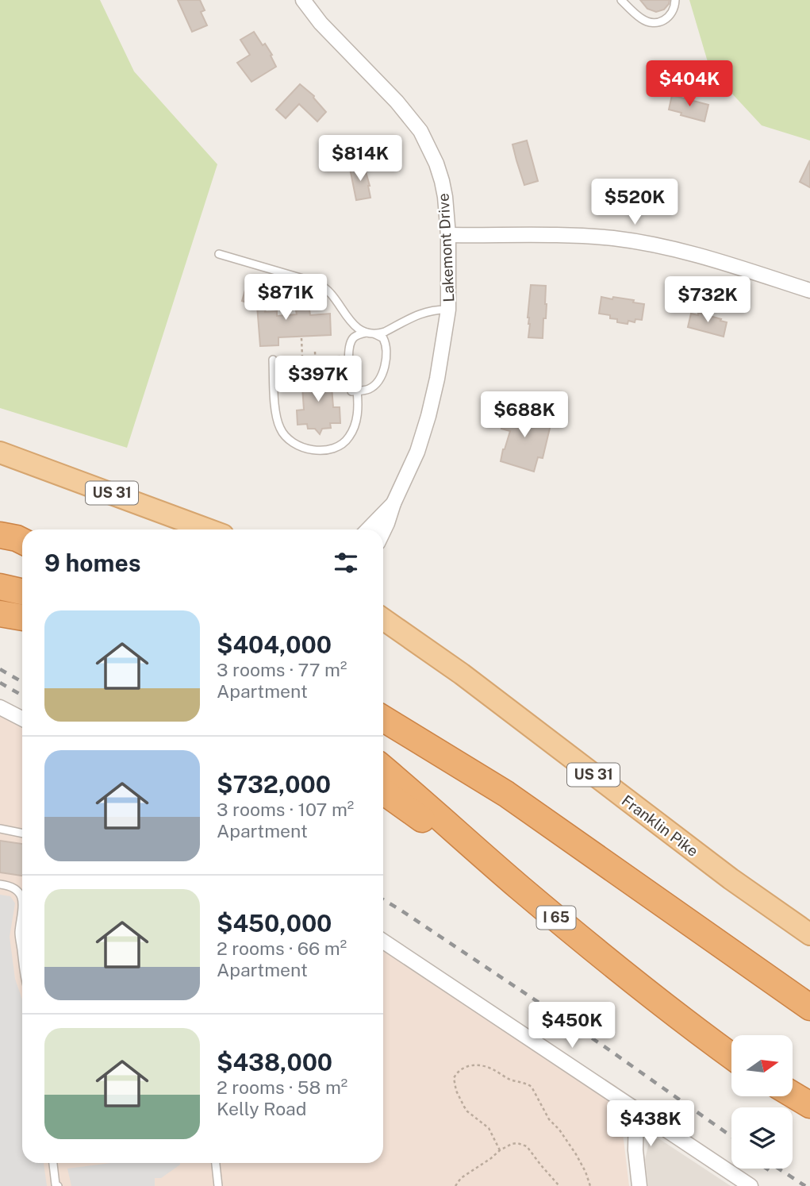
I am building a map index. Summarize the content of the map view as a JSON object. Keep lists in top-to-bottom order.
{
  "streets": {
    "highway": ["I 65"],
    "main road": ["US 31", "Franklin Pike"],
    "street": ["Lakemont Drive"]
  },
  "north": "right",
  "page": {
    "price": [
      "$404K",
      "$814K",
      "$520K",
      "$871K",
      "$732K",
      "$397K",
      "$688K",
      "$450K",
      "$438K"
    ],
    "heading": "9 homes",
    "list": [
      {
        "name": "$404,000",
        "note": "3 rooms · 77 m² · Apartment"
      },
      {
        "name": "$732,000",
        "note": "3 rooms · 107 m² · Apartment"
      },
      {
        "name": "$450,000",
        "note": "2 rooms · 66 m² · Apartment"
      },
      {
        "name": "$438,000",
        "note": "2 rooms · 58 m² · Kelly Road"
      }
    ]
  }
}
